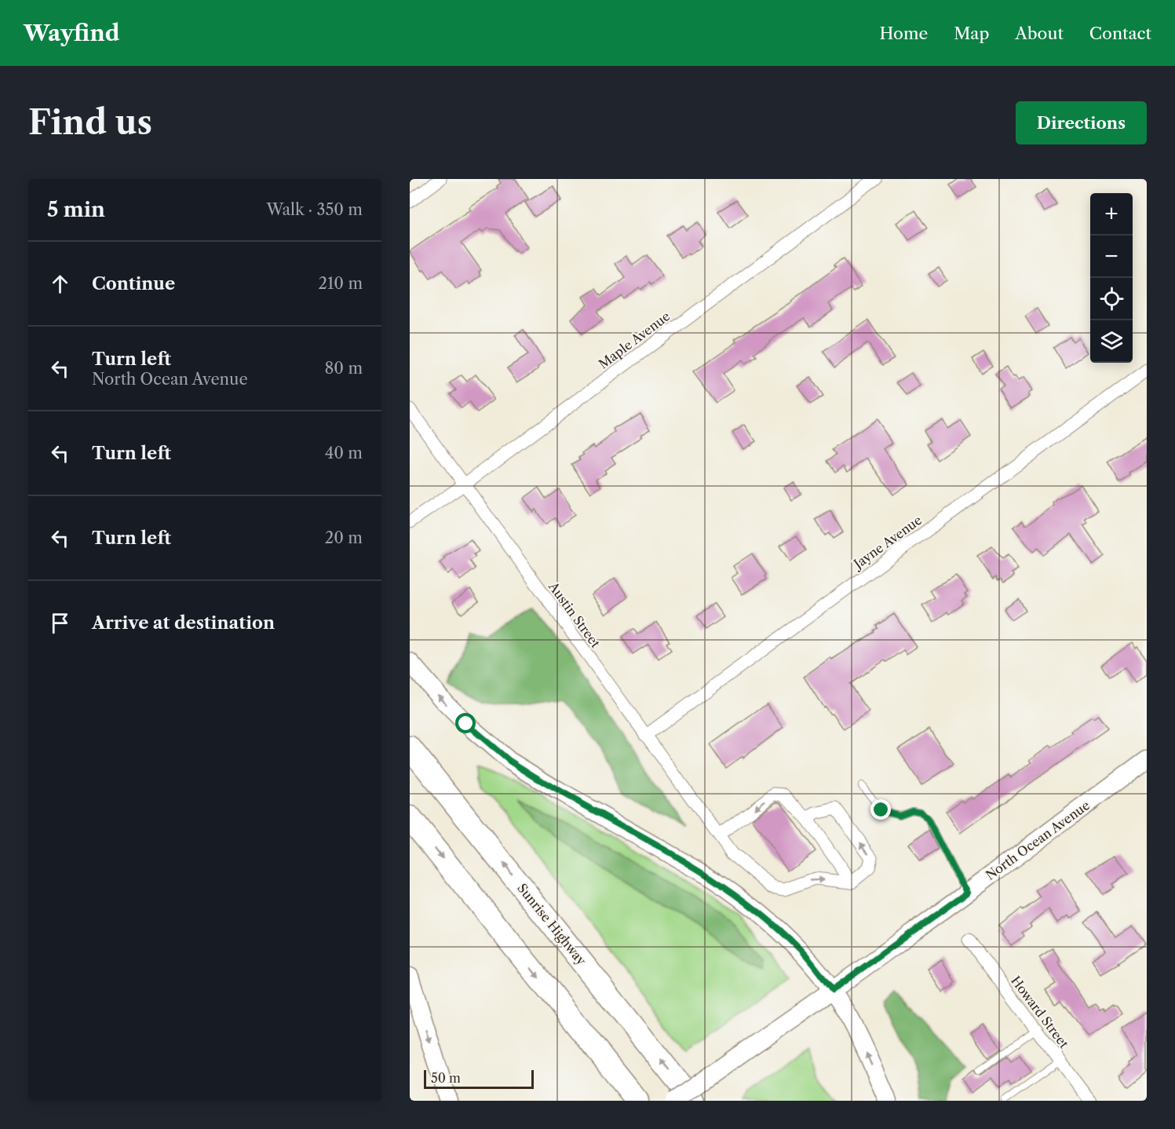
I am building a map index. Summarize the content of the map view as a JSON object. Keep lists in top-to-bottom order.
{
  "streets": {
    "highway": ["Sunrise Highway"],
    "main road": ["North Ocean Avenue"],
    "street": [
      "Maple Avenue",
      "Jayne Avenue",
      "Austin Street",
      "Howard Street"
    ]
  },
  "crossings": [
    ["Maple Avenue", "Austin Street"],
    ["Jayne Avenue", "Austin Street"]
  ],
  "scale_bar": "50 m",
  "page": {
    "header": "Wayfind",
    "nav": [
      "Home",
      "Map",
      "About",
      "Contact"
    ],
    "buttons": "Directions",
    "title": "Find us",
    "heading": ["5 min", "Walk · 350 m"],
    "map_buttons": ["+", "−"],
    "list": [
      ["Continue", "210 m"],
      ["Turn left", "North Ocean Avenue", "80 m"],
      ["Turn left", "40 m"],
      ["Turn left", "20 m"],
      "Arrive at destination"
    ],
    "scale": "50 m"
  }
}
